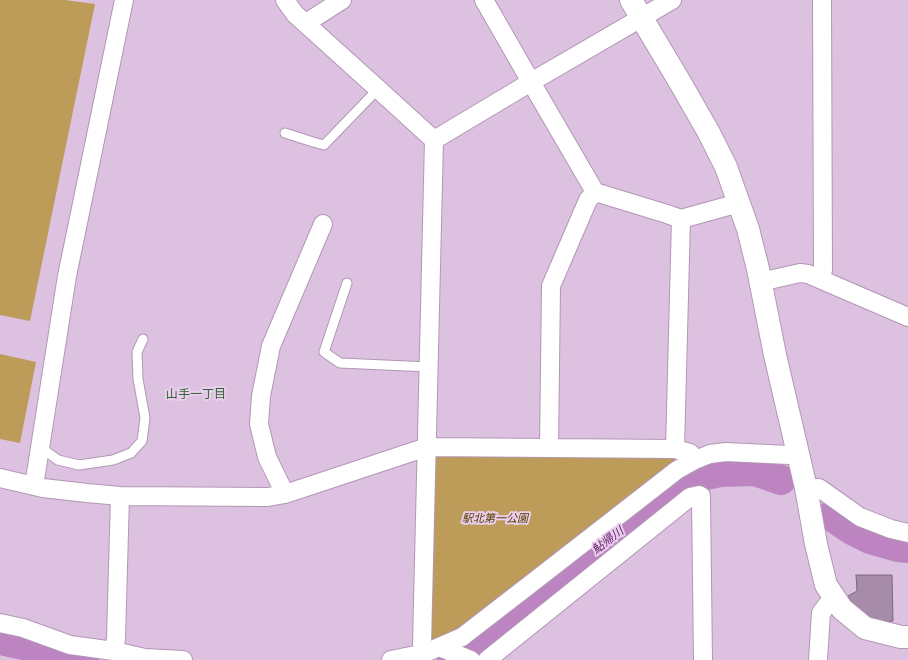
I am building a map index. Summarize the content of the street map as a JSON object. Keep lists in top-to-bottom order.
{
  "districts": ["山手一丁目"],
  "water": ["鮎帰川"],
  "parks": ["駅北第一公園"]
}
